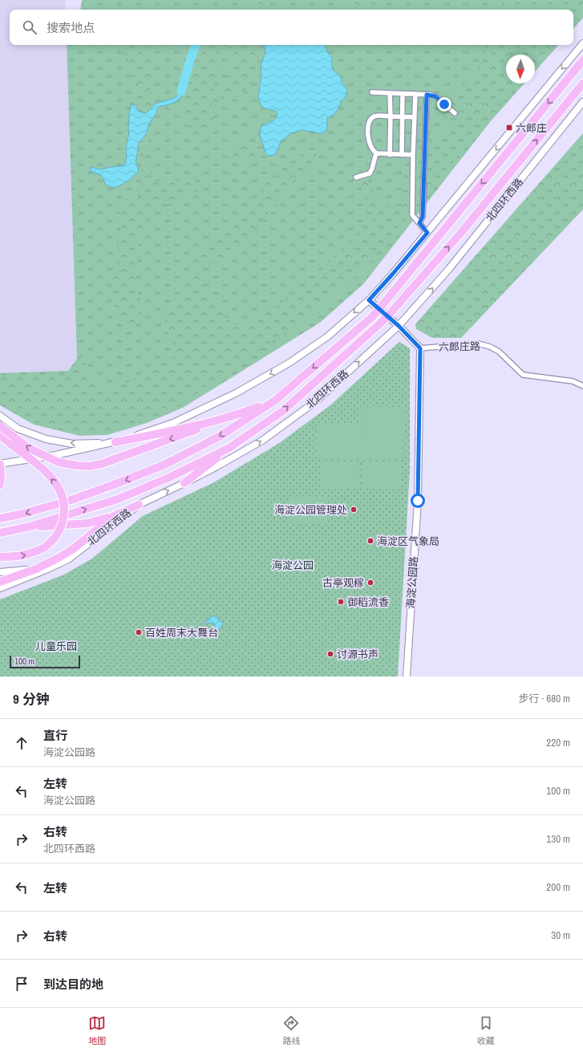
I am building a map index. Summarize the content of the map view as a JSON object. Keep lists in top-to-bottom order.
{
  "streets": {
    "highway": ["北四环西路"],
    "street": ["六郎庄路", "海淀公园路"]
  },
  "crossings": [
    ["六郎庄路", "海淀公园路"]
  ],
  "parks": ["海淀公园", "儿童乐园"],
  "places": {
    "transit": ["六郎庄"],
    "other": [
      "海淀公园管理处",
      "海淀区气象局",
      "古亭观稼",
      "御稻流香",
      "百姓周末大舞台",
      "讨源书声"
    ]
  },
  "scale_bar": "100 m",
  "north": "bottom",
  "page": {
    "search": "搜索地点",
    "scale": "100 m",
    "heading": ["9 分钟", "步行 · 680 m"],
    "list": [
      ["直行", "海淀公园路", "220 m"],
      ["左转", "海淀公园路", "100 m"],
      ["右转", "北四环西路", "130 m"],
      ["左转", "200 m"],
      ["右转", "30 m"],
      "到达目的地"
    ],
    "nav": ["地图", "路线", "收藏"]
  }
}
